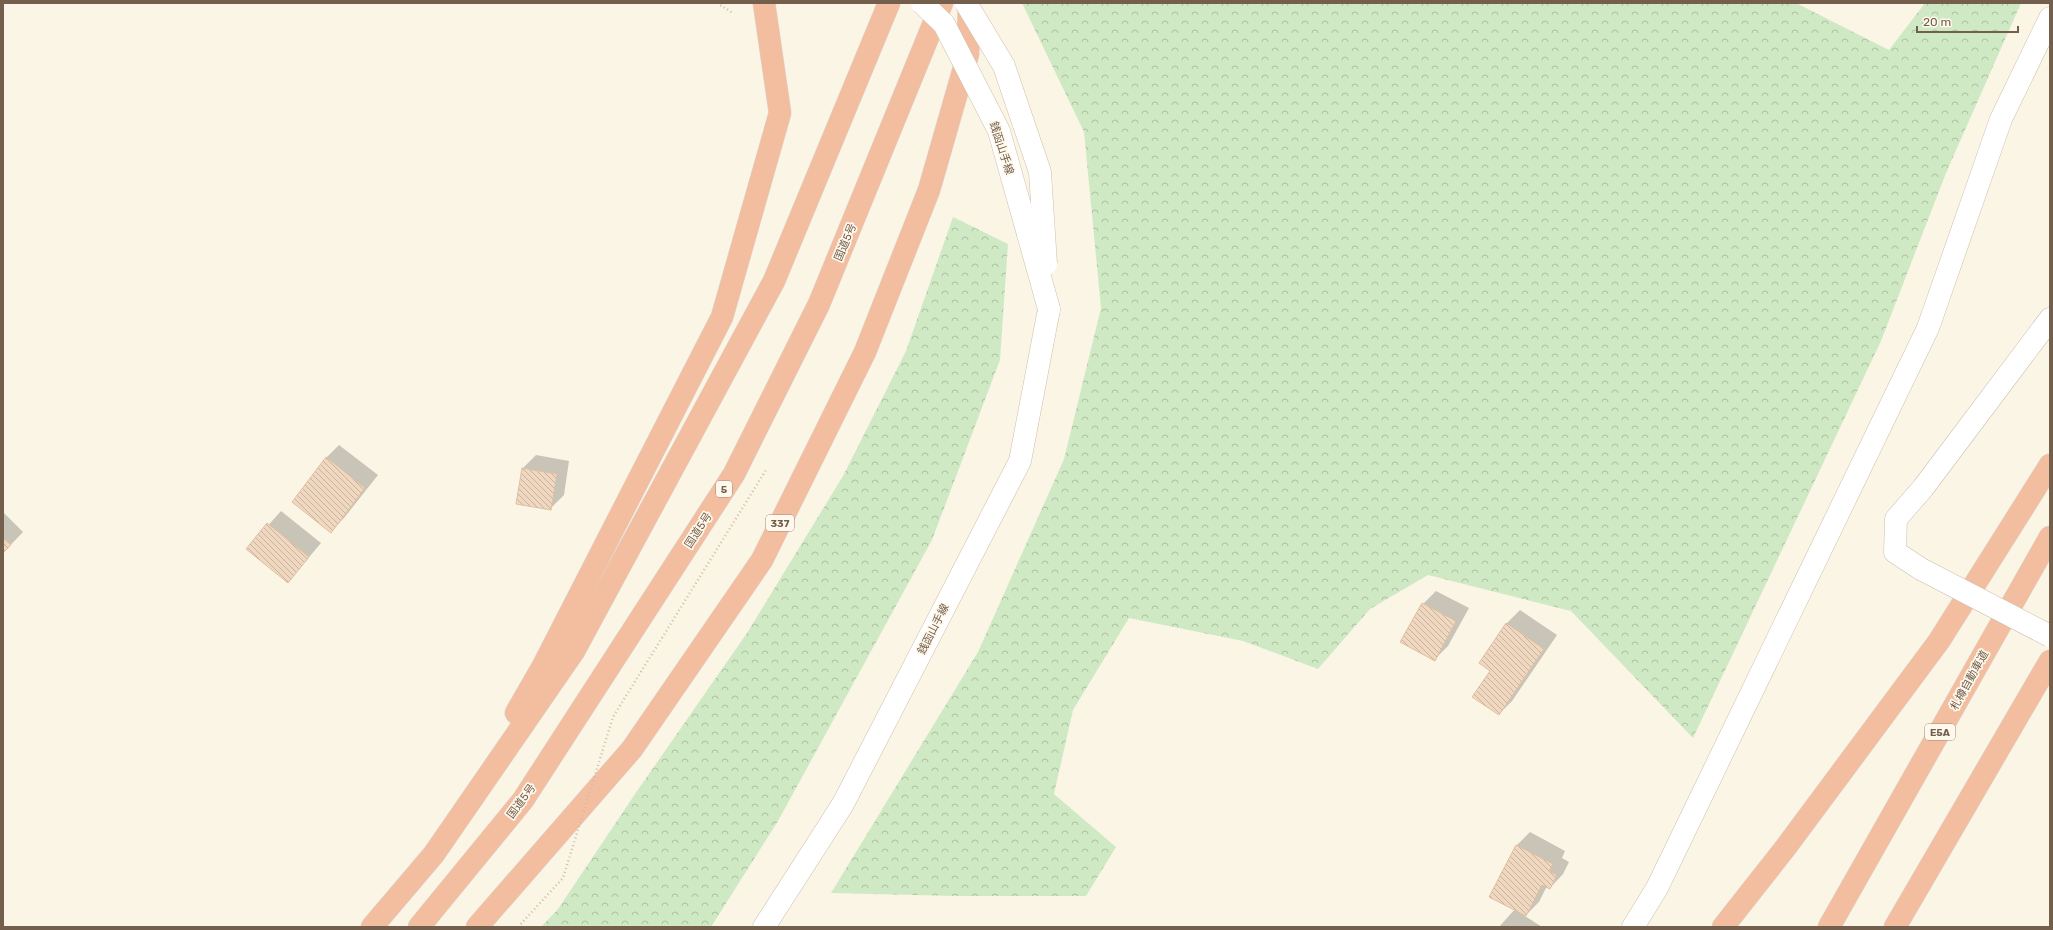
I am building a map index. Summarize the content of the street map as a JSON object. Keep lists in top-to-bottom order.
{
  "streets": {
    "highway": [
      "国道5号",
      "5",
      "337",
      "札樽自動車道",
      "E5A"
    ],
    "street": ["銭函山手線"]
  },
  "crossings": [
    ["銭函山手線", "337"]
  ],
  "scale_bar": "20 m"
}
